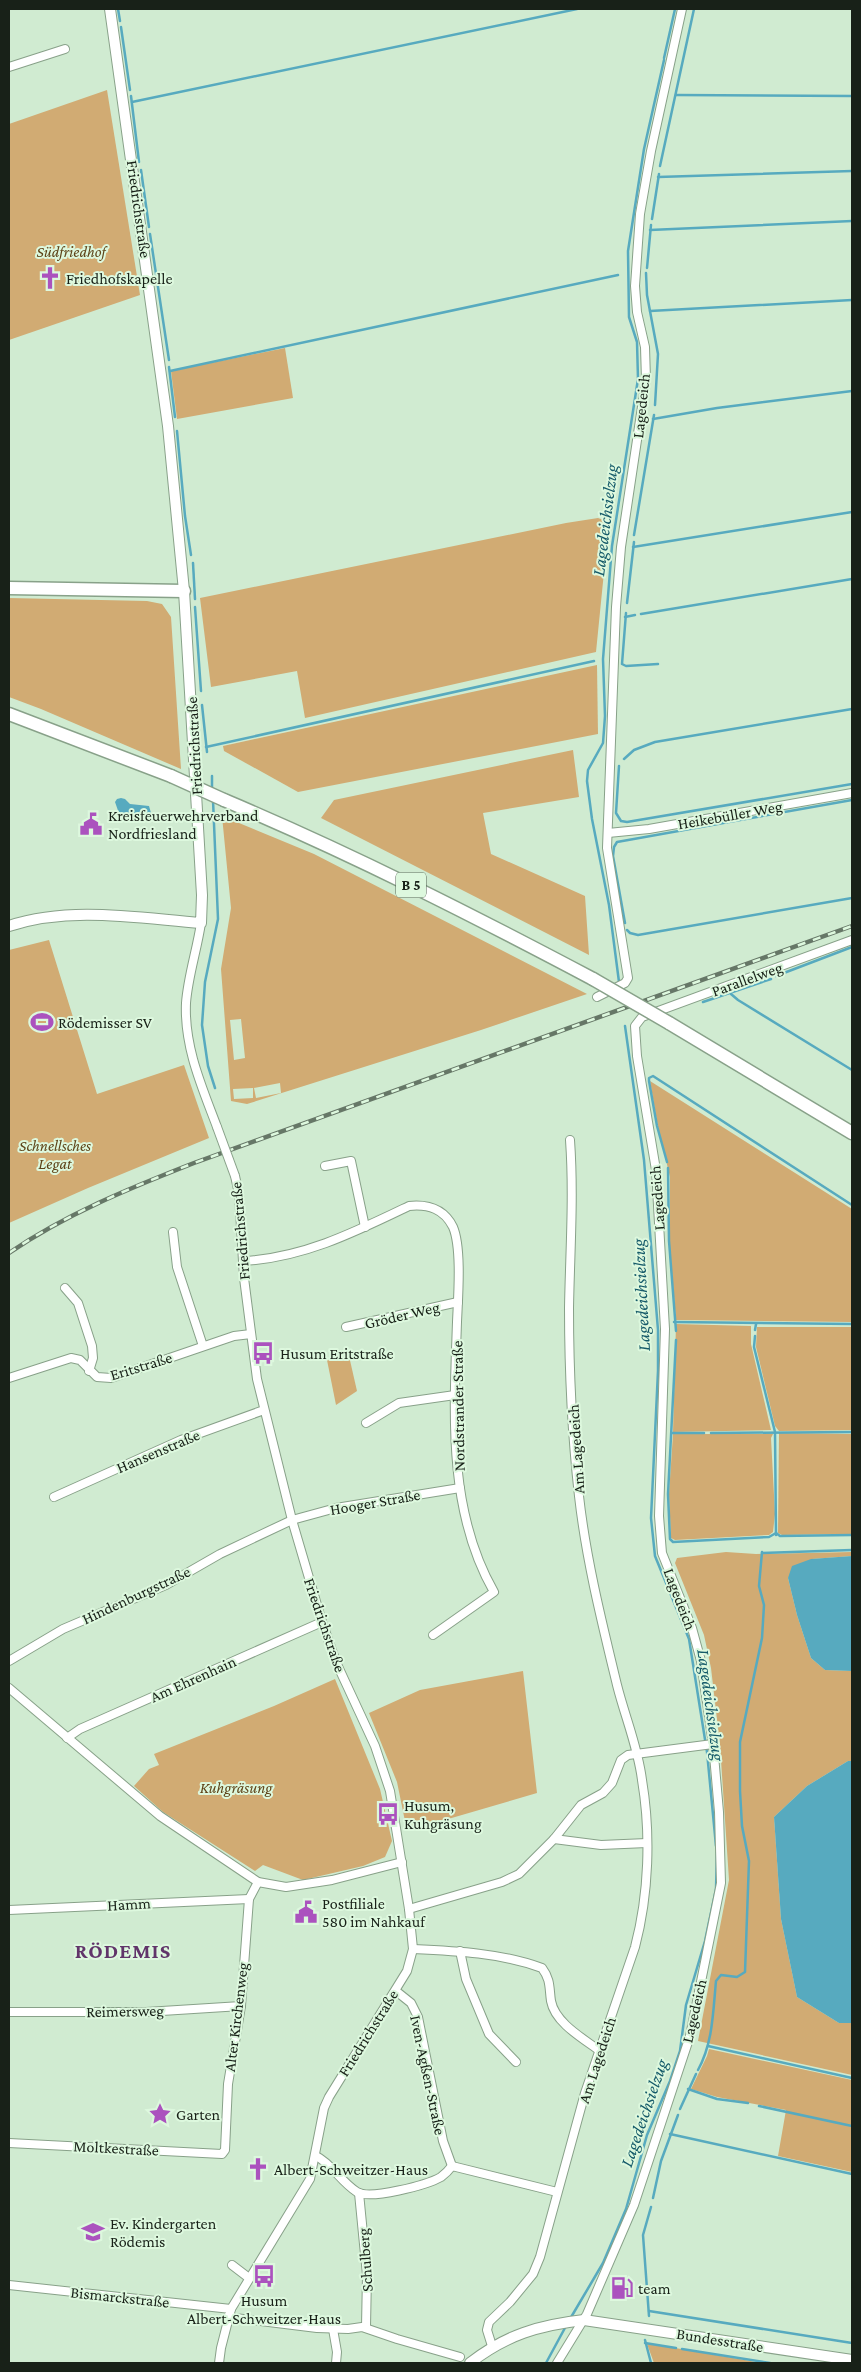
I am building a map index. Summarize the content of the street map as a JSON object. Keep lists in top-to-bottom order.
{
  "streets": {
    "highway": ["B 5"],
    "street": [
      "Friedrichstraße",
      "Lagedeich",
      "Heikebüller Weg",
      "Parallelweg",
      "Gröder Weg",
      "Eritstraße",
      "Nordstrander Straße",
      "Am Lagedeich",
      "Hansenstraße",
      "Hooger Straße",
      "Hindenburgstraße",
      "Am Ehrenhain",
      "Hamm",
      "Reimersweg",
      "Alter Kirchenweg",
      "Iven-Agßen-Straße",
      "Moltkestraße",
      "Schulberg",
      "Bismarckstraße",
      "Bundesstraße"
    ]
  },
  "crossings": [
    ["Friedrichstraße", "Eritstraße"],
    ["Friedrichstraße", "Hansenstraße"],
    ["Friedrichstraße", "Hooger Straße"],
    ["Friedrichstraße", "Hindenburgstraße"],
    ["Friedrichstraße", "Am Ehrenhain"],
    ["Friedrichstraße", "Iven-Agßen-Straße"],
    ["Friedrichstraße", "Bismarckstraße"],
    ["Lagedeich", "Heikebüller Weg"],
    ["Lagedeich", "Parallelweg"],
    ["Lagedeich", "Bundesstraße"],
    ["Gröder Weg", "Nordstrander Straße"],
    ["Nordstrander Straße", "Hooger Straße"],
    ["Am Lagedeich", "Bundesstraße"],
    ["Hooger Straße", "Hindenburgstraße"],
    ["Hamm", "Alter Kirchenweg"],
    ["Reimersweg", "Alter Kirchenweg"],
    ["Alter Kirchenweg", "Moltkestraße"]
  ],
  "districts": ["RÖDEMIS"],
  "water": ["Lagedeichsielzug"],
  "parks": ["Südfriedhof", "Schnellsches Legat", "Kuhgräsung"],
  "places": {
    "church": ["Friedhofskapelle", "Albert-Schweitzer-Haus"],
    "public building": ["Kreisfeuerwehrverband Nordfriesland", "Postfiliale 580 im Nahkauf"],
    "sports": ["Rödemisser SV"],
    "bus stop": ["Husum Eritstraße", "Husum, Kuhgräsung", "Husum Albert-Schweitzer-Haus"],
    "place": ["Garten"],
    "school or university": ["Ev. Kindergarten Rödemis"],
    "fuel station": ["team"]
  }
}
